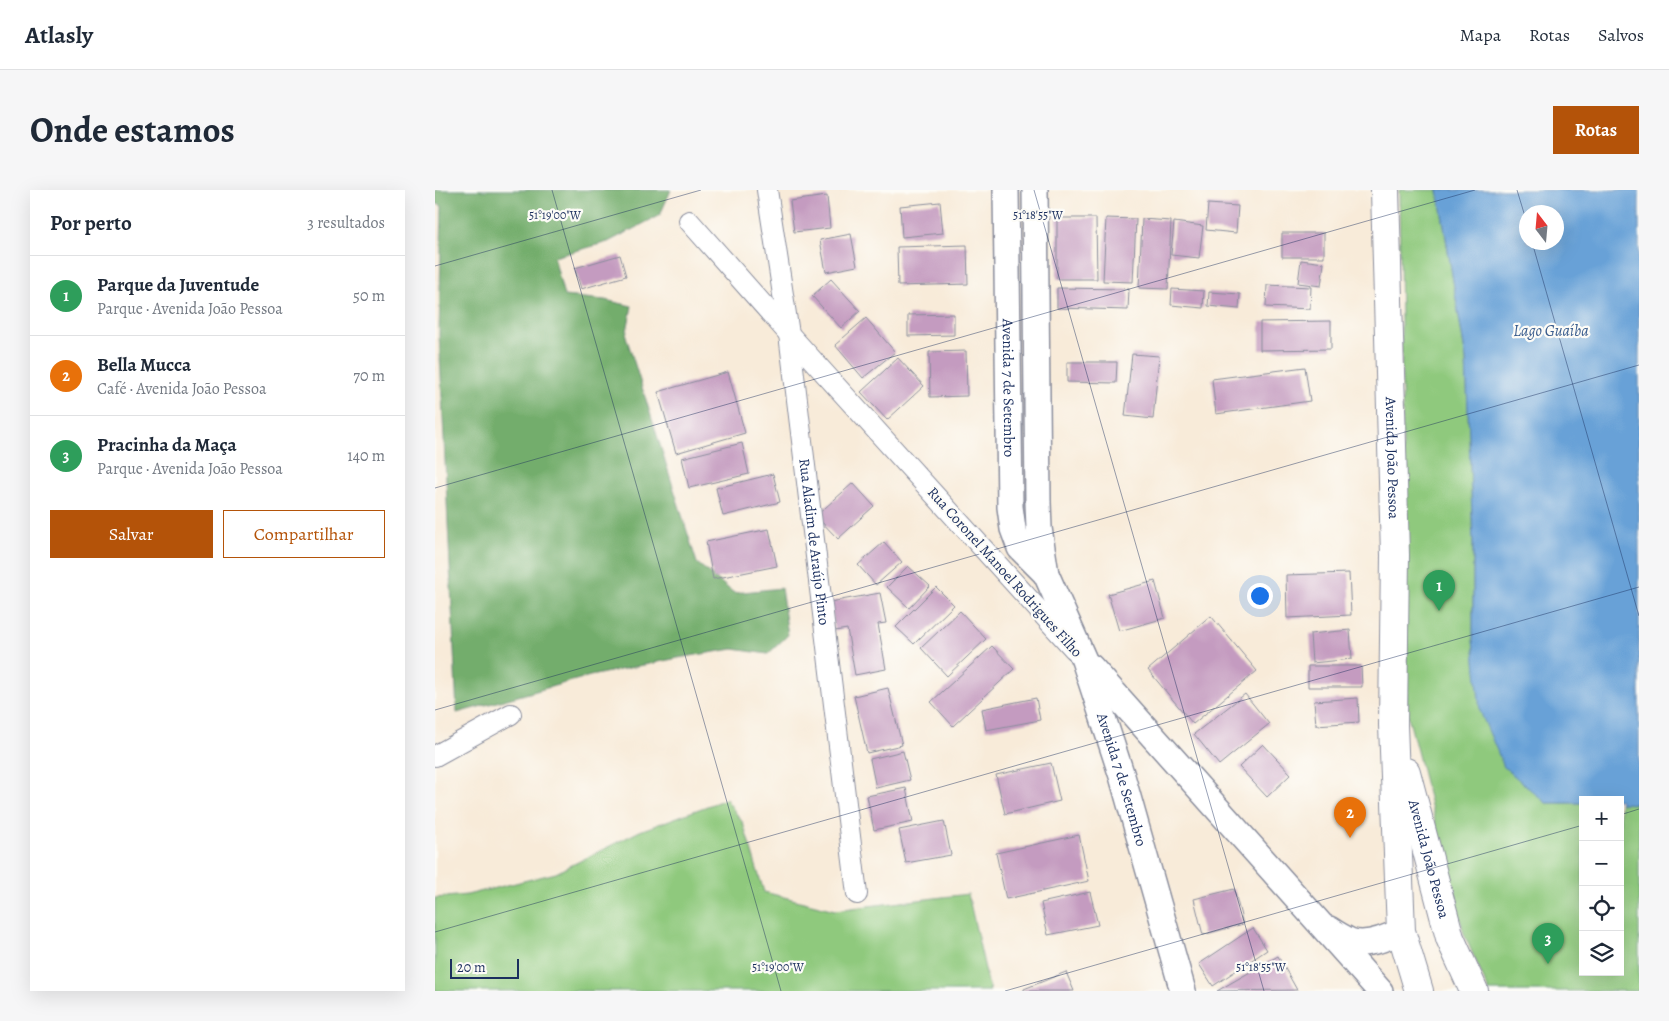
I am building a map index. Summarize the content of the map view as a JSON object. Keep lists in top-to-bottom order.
{
  "streets": {
    "main road": ["Avenida João Pessoa"],
    "street": ["Avenida 7 de Setembro", "Rua Aladim de Araújo Pinto", "Rua Coronel Manoel Rodrigues Filho"]
  },
  "crossings": [
    ["Avenida 7 de Setembro", "Rua Coronel Manoel Rodrigues Filho"],
    ["Avenida João Pessoa", "Rua Coronel Manoel Rodrigues Filho"],
    ["Rua Aladim de Araújo Pinto", "Rua Coronel Manoel Rodrigues Filho"]
  ],
  "water": ["Lago Guaíba"],
  "scale_bar": "20 m",
  "north": "top",
  "page": {
    "header": "Atlasly",
    "nav": ["Mapa", "Rotas", "Salvos"],
    "title": "Onde estamos",
    "buttons": [
      "Rotas",
      ["Salvar", "Compartilhar"]
    ],
    "heading": ["Por perto", "3 resultados"],
    "list": [
      {
        "mark": "1",
        "name": "Parque da Juventude",
        "note": "Parque · Avenida João Pessoa",
        "value": "50 m"
      },
      {
        "mark": "2",
        "name": "Bella Mucca",
        "note": "Café · Avenida João Pessoa",
        "value": "70 m"
      },
      {
        "mark": "3",
        "name": "Pracinha da Maça",
        "note": "Parque · Avenida João Pessoa",
        "value": "140 m"
      }
    ],
    "pins": ["1", "2", "3"],
    "map_buttons": ["+", "−"],
    "scale": "20 m"
  },
  "coordinates": ["51°19'00\"W", "51°18'55\"W"]
}
